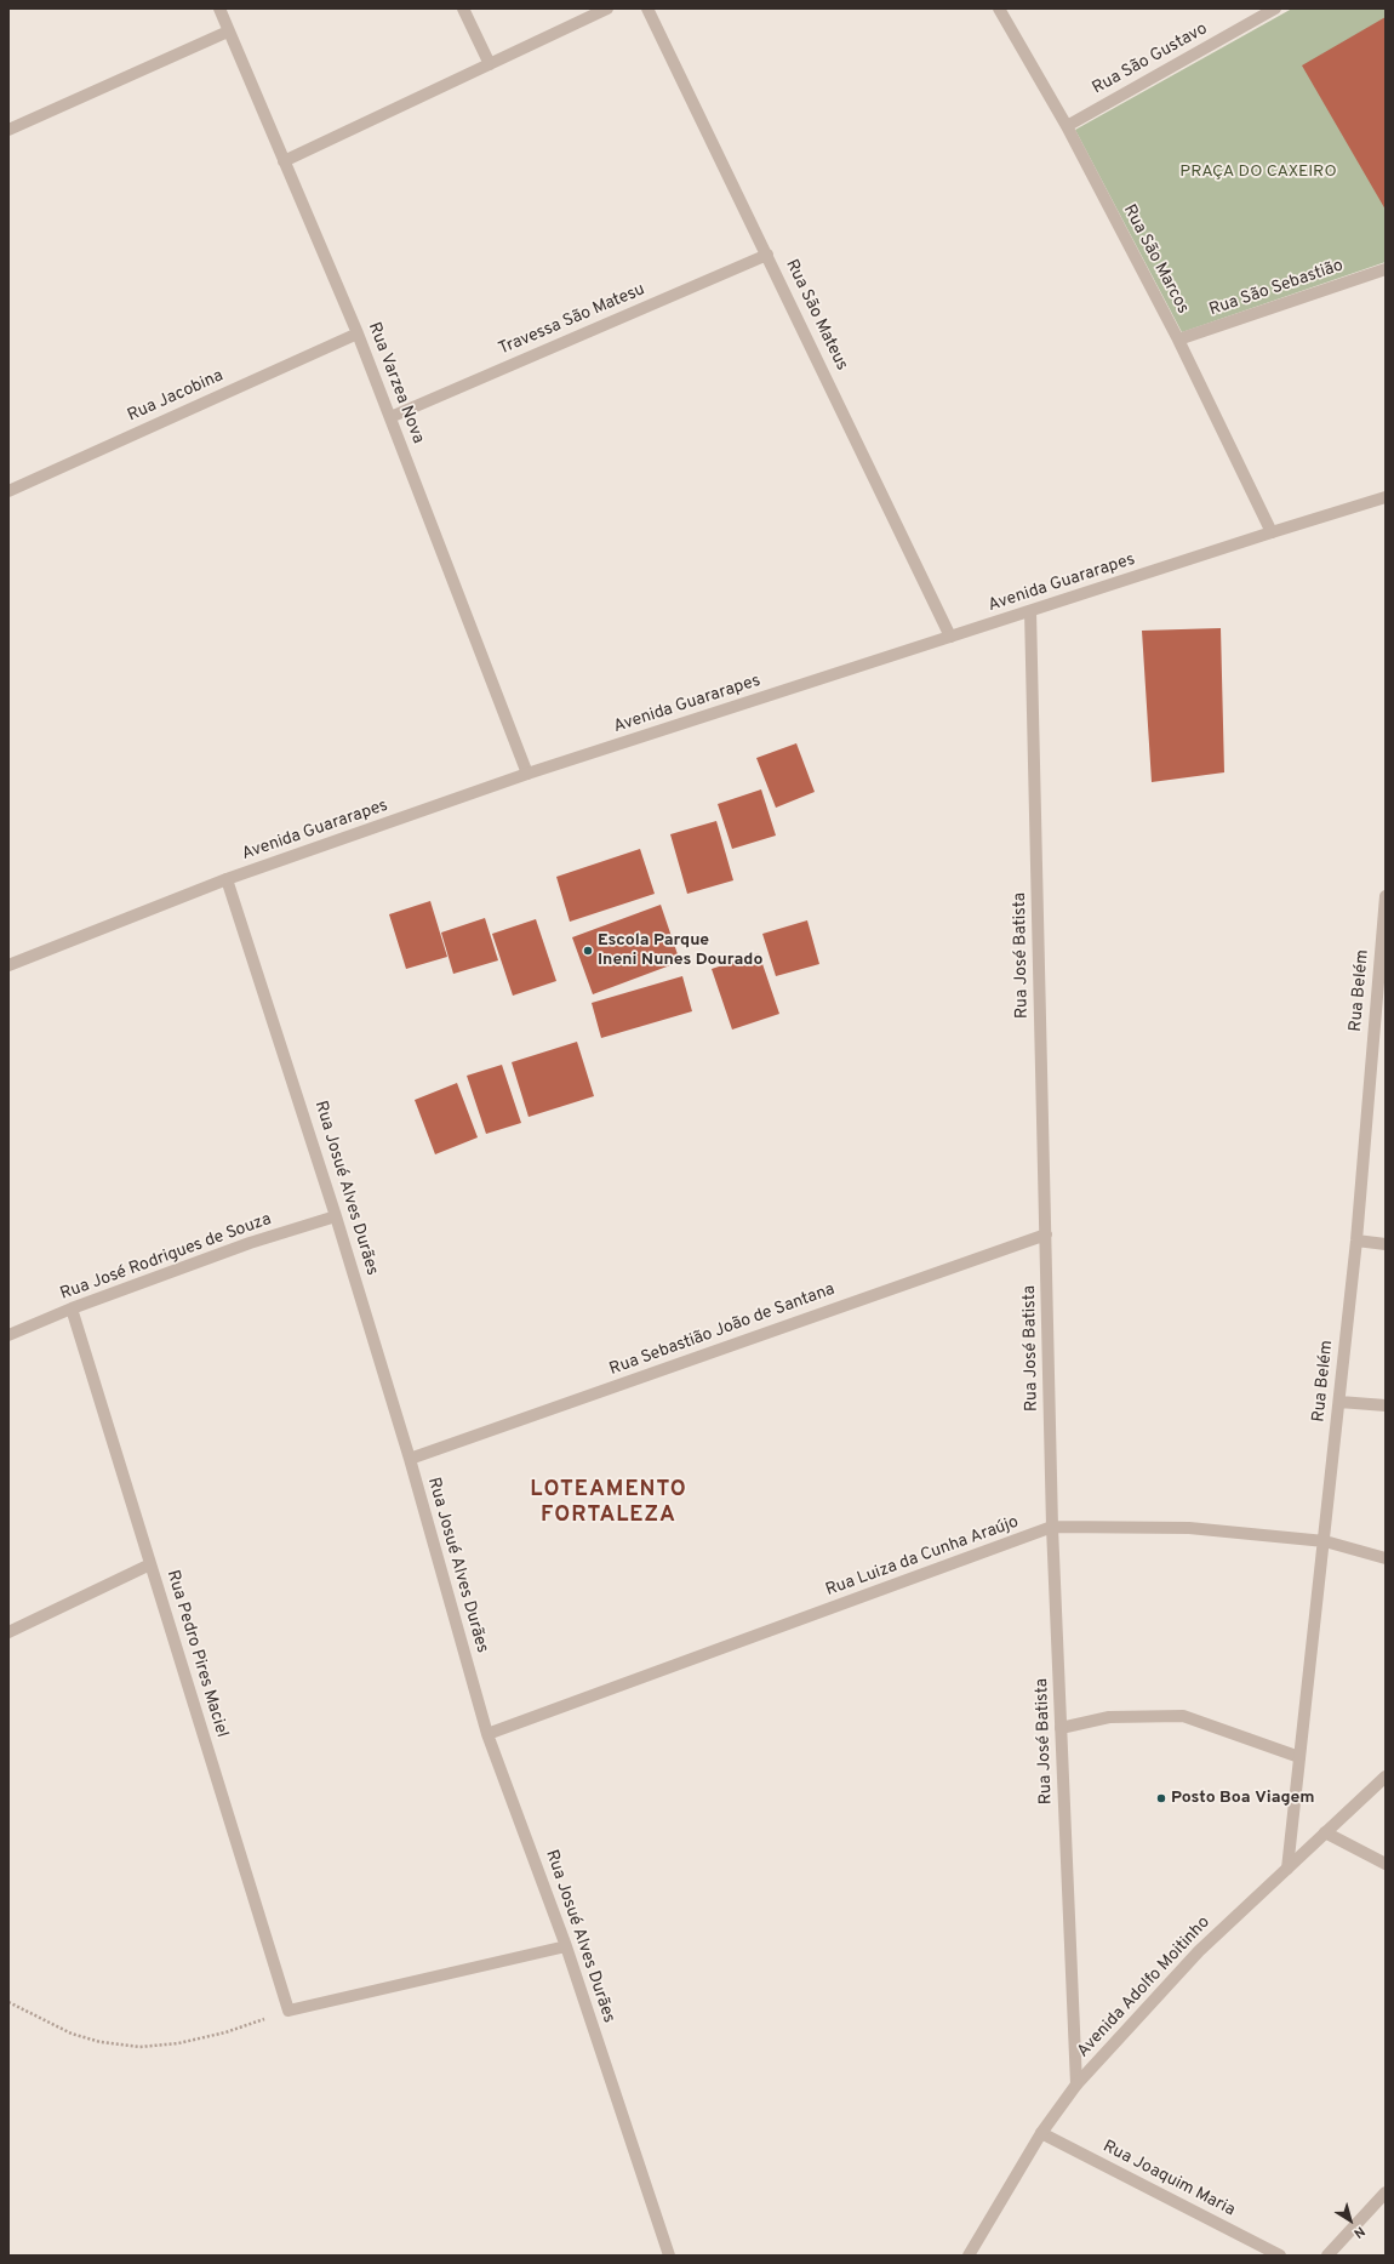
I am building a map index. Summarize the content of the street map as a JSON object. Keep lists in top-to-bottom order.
{
  "streets": {
    "street": [
      "Rua São Gustavo",
      "Rua São Marcos",
      "Rua São Sebastião",
      "Rua São Mateus",
      "Travessa São Matesu",
      "Rua Varzea Nova",
      "Rua Jacobina",
      "Avenida Guararapes",
      "Rua José Batista",
      "Rua Belém",
      "Rua Josué Alves Durães",
      "Rua José Rodrigues de Souza",
      "Rua Sebastião João de Santana",
      "Rua Luiza da Cunha Araújo",
      "Rua Pedro Pires Maciel",
      "Avenida Adolfo Moitinho",
      "Rua Joaquim Maria"
    ]
  },
  "crossings": [
    ["Rua São Gustavo", "Rua São Marcos"],
    ["Rua São Marcos", "Rua São Sebastião"],
    ["Rua São Marcos", "Avenida Guararapes"],
    ["Rua São Mateus", "Travessa São Matesu"],
    ["Rua São Mateus", "Avenida Guararapes"],
    ["Travessa São Matesu", "Rua Varzea Nova"],
    ["Rua Varzea Nova", "Rua Jacobina"],
    ["Rua Varzea Nova", "Avenida Guararapes"],
    ["Avenida Guararapes", "Rua José Batista"],
    ["Avenida Guararapes", "Rua Josué Alves Durães"],
    ["Rua José Batista", "Rua Sebastião João de Santana"],
    ["Rua José Batista", "Rua Luiza da Cunha Araújo"],
    ["Rua José Batista", "Avenida Adolfo Moitinho"],
    ["Rua Belém", "Rua Luiza da Cunha Araújo"],
    ["Rua Belém", "Avenida Adolfo Moitinho"],
    ["Rua Josué Alves Durães", "Rua José Rodrigues de Souza"],
    ["Rua Josué Alves Durães", "Rua Sebastião João de Santana"],
    ["Rua Josué Alves Durães", "Rua Luiza da Cunha Araújo"],
    ["Rua José Rodrigues de Souza", "Rua Pedro Pires Maciel"],
    ["Avenida Adolfo Moitinho", "Rua Joaquim Maria"]
  ],
  "districts": ["LOTEAMENTO FORTALEZA"],
  "parks": ["PRAÇA DO CAXEIRO"],
  "places": ["Escola Parque Ineni Nunes Dourado", "Posto Boa Viagem"],
  "north": "bottom right"
}
